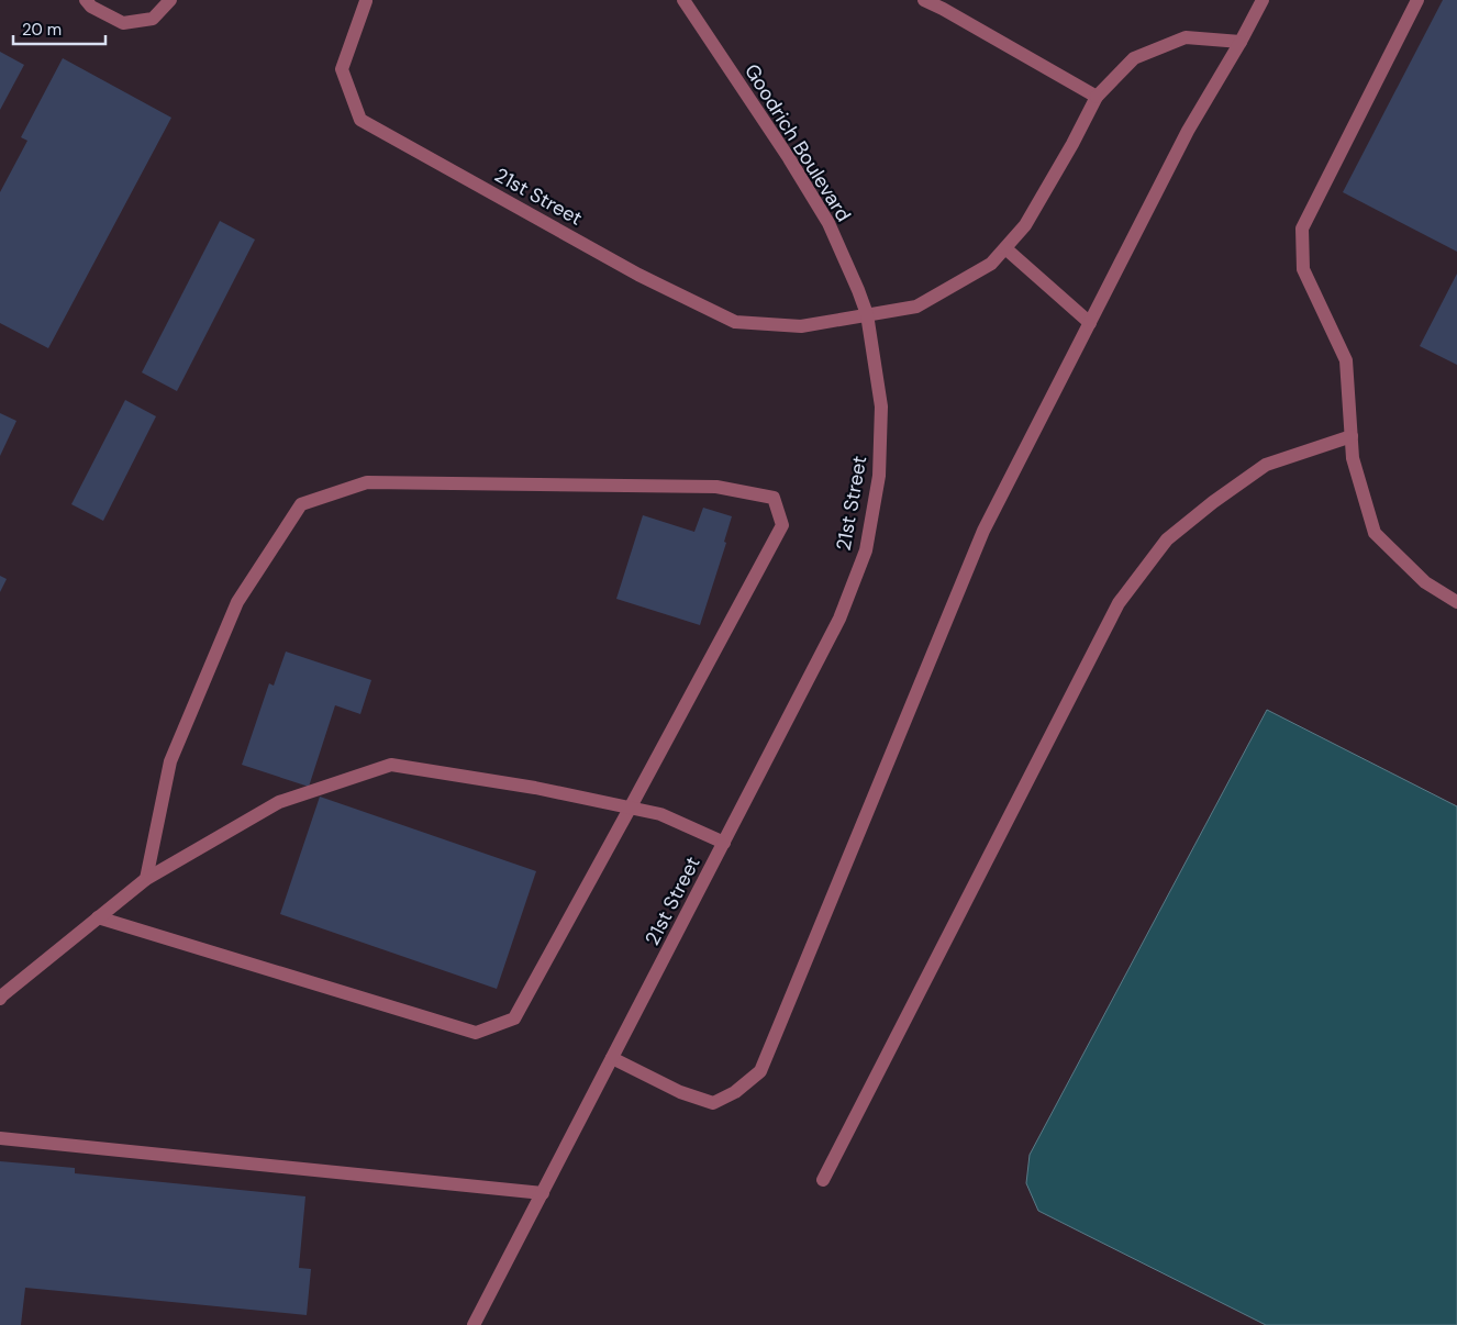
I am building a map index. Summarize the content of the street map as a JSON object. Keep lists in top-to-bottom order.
{
  "streets": {
    "street": ["Goodrich Boulevard", "21st Street"]
  },
  "crossings": [
    ["Goodrich Boulevard", "21st Street"]
  ],
  "scale_bar": "20 m"
}
